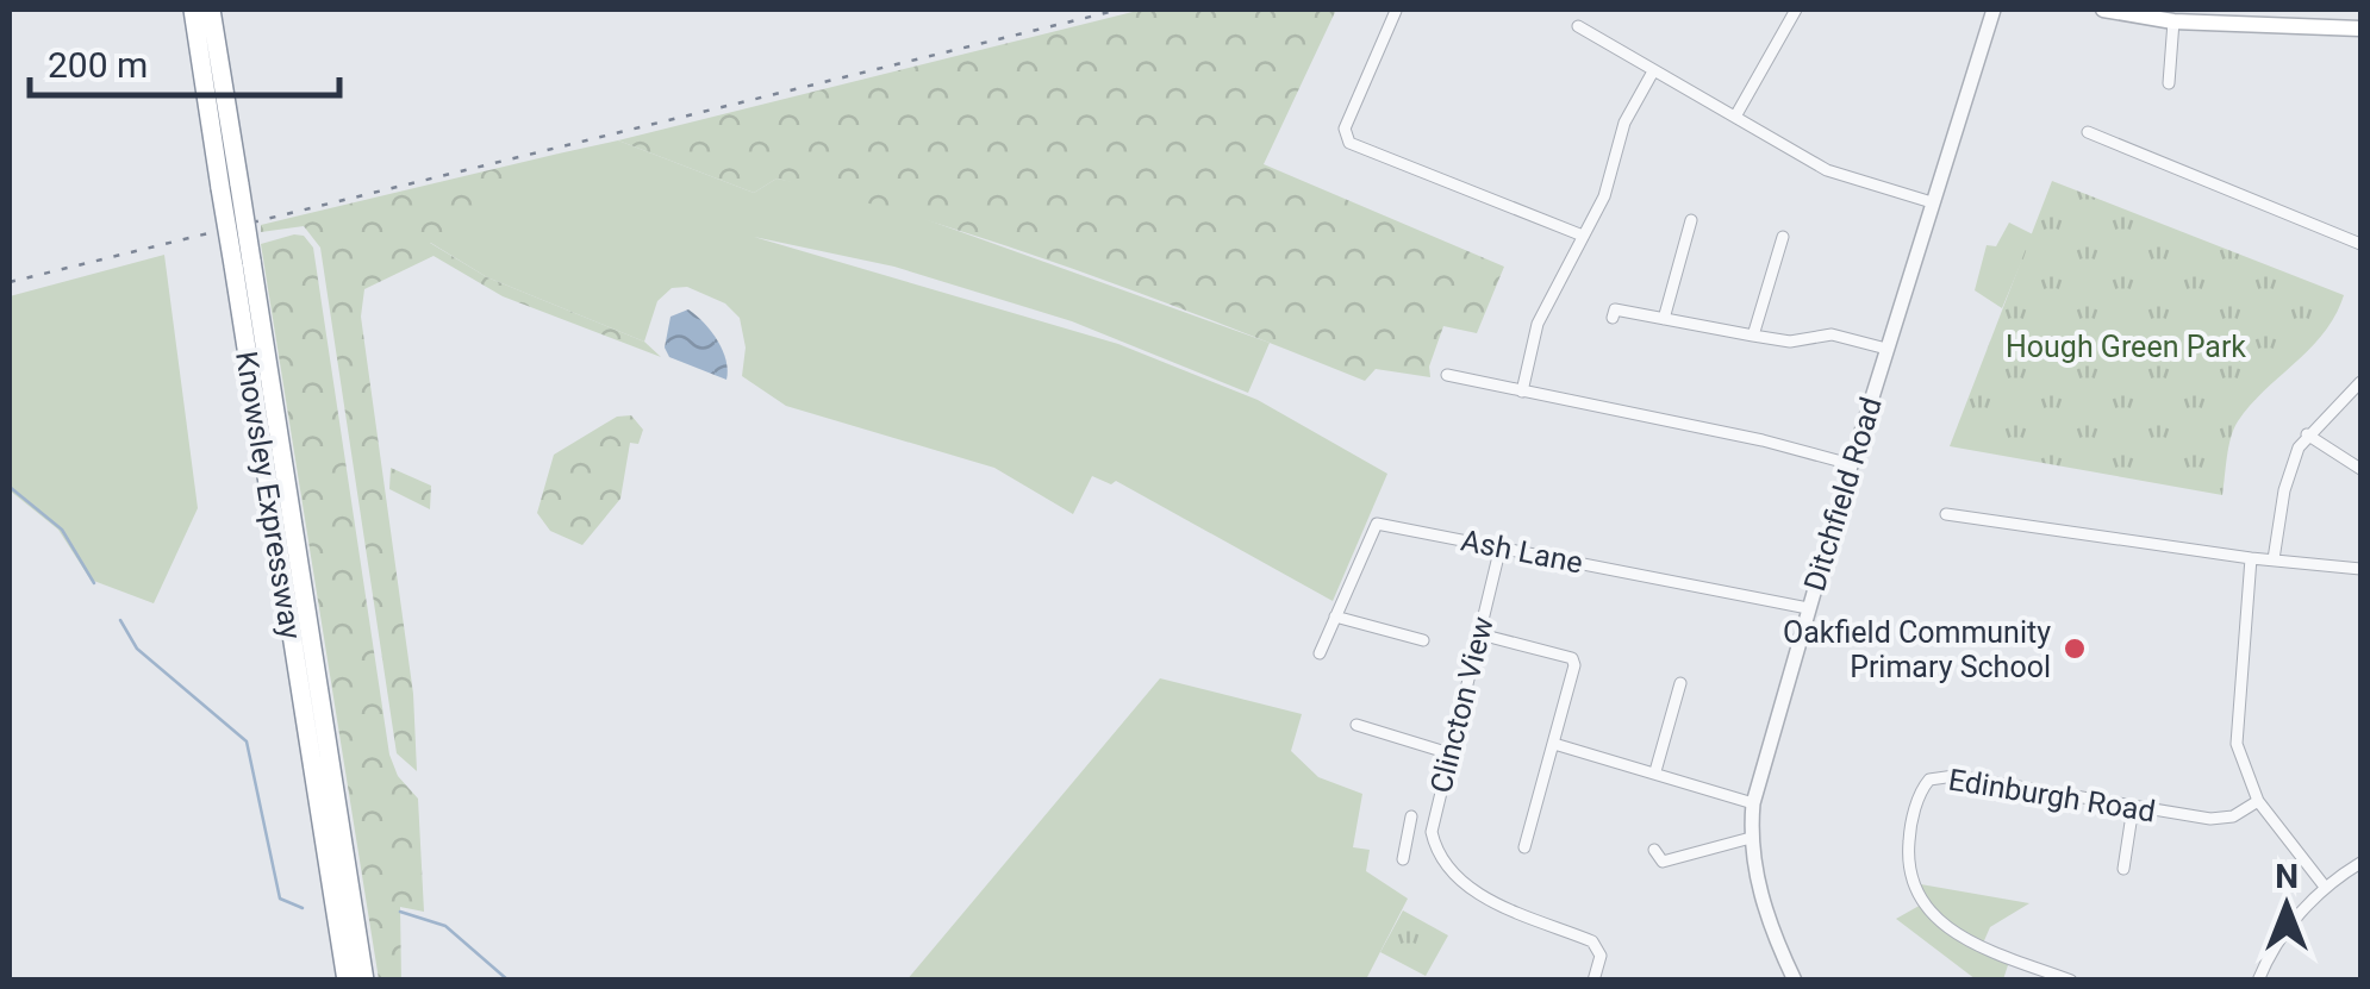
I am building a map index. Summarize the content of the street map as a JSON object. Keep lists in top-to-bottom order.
{
  "streets": {
    "highway": ["Knowsley Expressway"],
    "street": [
      "Ditchfield Road",
      "Ash Lane",
      "Clincton View",
      "Edinburgh Road"
    ]
  },
  "crossings": [
    ["Ditchfield Road", "Ash Lane"],
    ["Ash Lane", "Clincton View"]
  ],
  "parks": ["Hough Green Park"],
  "places": ["Oakfield Community Primary School"],
  "scale_bar": "200 m",
  "north": "top"
}
